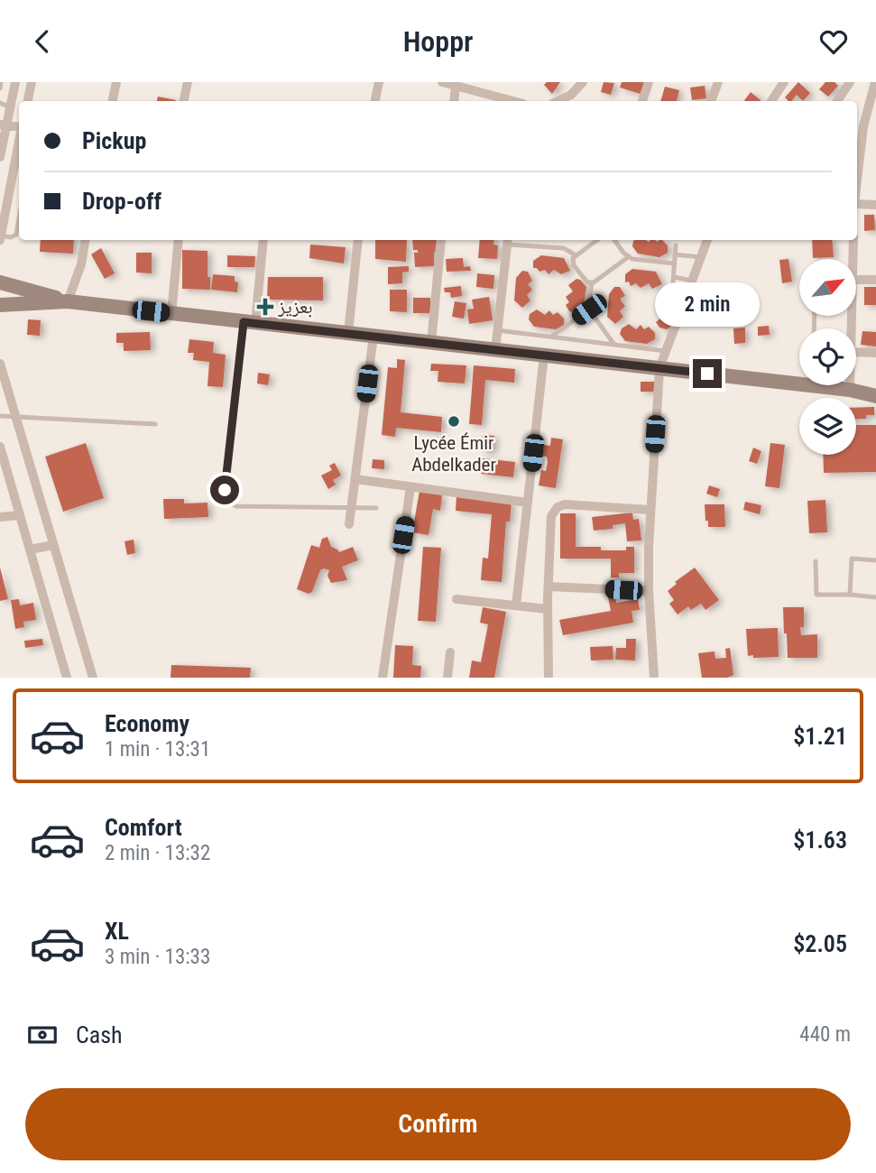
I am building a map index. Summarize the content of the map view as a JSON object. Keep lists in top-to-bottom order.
{
  "places": {
    "health": ["بعزيز"],
    "other": ["Lycée Émir Abdelkader"]
  },
  "north": "top right",
  "page": {
    "header": "Hoppr",
    "banner": ["Pickup", "Drop-off"],
    "bubble": "2 min",
    "list": [
      {
        "name": "Economy",
        "note": "1 min · 13:31",
        "value": "$1.21"
      },
      {
        "name": "Comfort",
        "note": "2 min · 13:32",
        "value": "$1.63"
      },
      {
        "name": "XL",
        "note": "3 min · 13:33",
        "value": "$2.05"
      }
    ],
    "pay": ["Cash", "440 m"],
    "buttons": "Confirm"
  }
}
